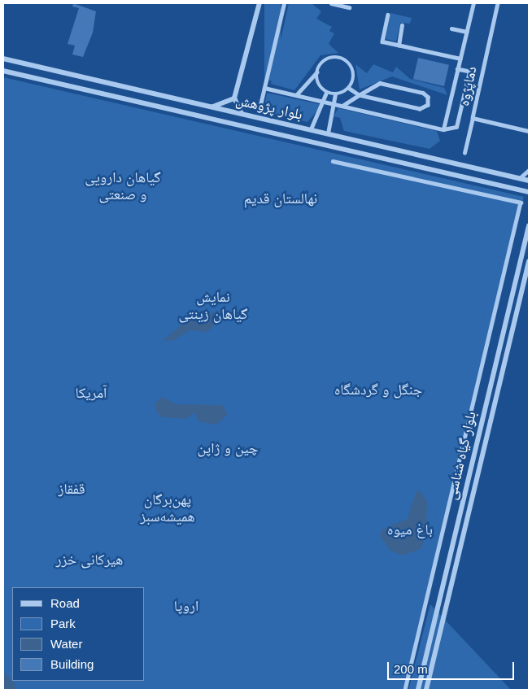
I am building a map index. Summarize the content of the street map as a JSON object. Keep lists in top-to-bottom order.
{
  "streets": {
    "street": ["دماپژوه", "بلوار پژوهش", "بلوار گیاه شناسی"]
  },
  "parks": [
    "گیاهان دارویی و صنعتی",
    "نهالستان قدیم",
    "نمایش گیاهان زینتی",
    "جنگل و گردشگاه",
    "آمریکا",
    "چین و ژاپن",
    "قفقاز",
    "پهن‌برگان همیشه‌سبز",
    "باغ میوه",
    "هیرکانی خزر",
    "اروپا"
  ],
  "legend": [
    "Road",
    "Park",
    "Water",
    "Building"
  ],
  "scale_bar": "200 m"
}
